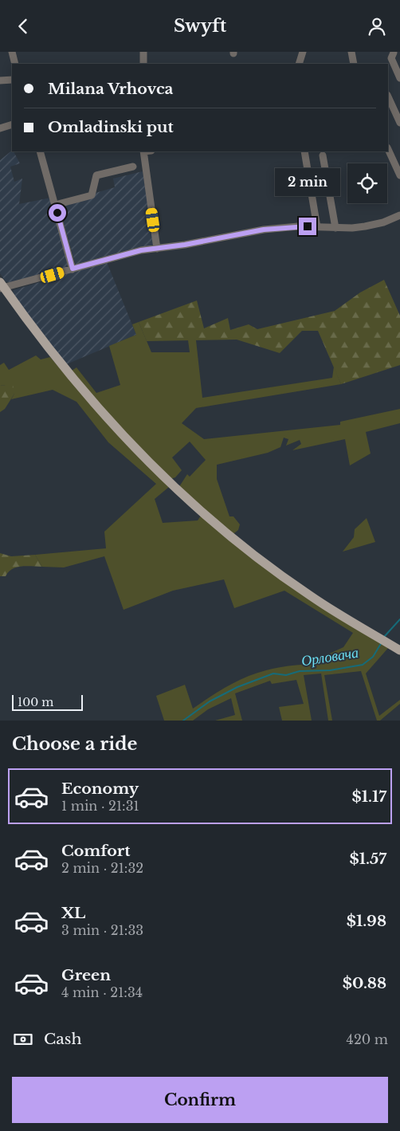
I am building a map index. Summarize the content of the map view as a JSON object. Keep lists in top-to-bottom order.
{
  "water": ["Орловача"],
  "scale_bar": "100 m",
  "page": {
    "header": "Swyft",
    "banner": ["Milana Vrhovca", "Omladinski put"],
    "bubble": "2 min",
    "scale": "100 m",
    "heading": "Choose a ride",
    "list": [
      {
        "name": "Economy",
        "note": "1 min · 21:31",
        "value": "$1.17"
      },
      {
        "name": "Comfort",
        "note": "2 min · 21:32",
        "value": "$1.57"
      },
      {
        "name": "XL",
        "note": "3 min · 21:33",
        "value": "$1.98"
      },
      {
        "name": "Green",
        "note": "4 min · 21:34",
        "value": "$0.88"
      }
    ],
    "pay": ["Cash", "420 m"],
    "buttons": "Confirm"
  }
}
